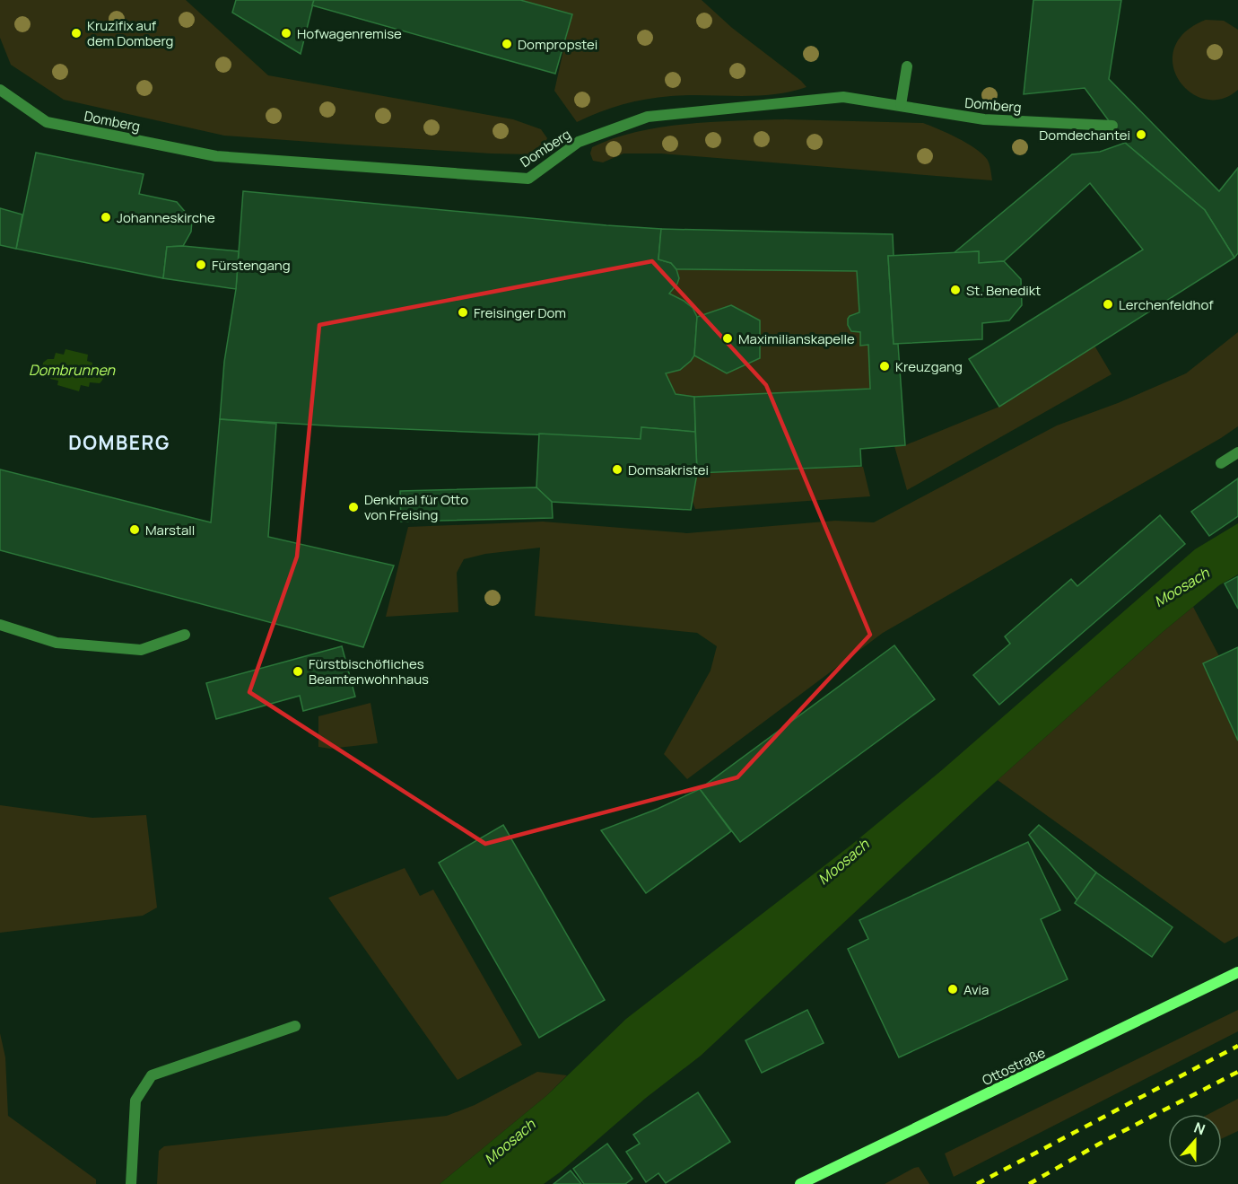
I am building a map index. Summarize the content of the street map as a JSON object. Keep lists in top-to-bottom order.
{
  "streets": {
    "main road": ["Ottostraße"],
    "lane": ["Domberg"]
  },
  "districts": ["DOMBERG"],
  "water": ["Dombrunnen", "Moosach"],
  "places": [
    "Kruzifix auf dem Domberg",
    "Hofwagenremise",
    "Dompropstei",
    "Domdechantei",
    "Johanneskirche",
    "Fürstengang",
    "St. Benedikt",
    "Lerchenfeldhof",
    "Freisinger Dom",
    "Maximilianskapelle",
    "Kreuzgang",
    "Domsakristei",
    "Denkmal für Otto von Freising",
    "Marstall",
    "Fürstbischöfliches Beamtenwohnhaus",
    "Avia"
  ],
  "north": "top"
}
